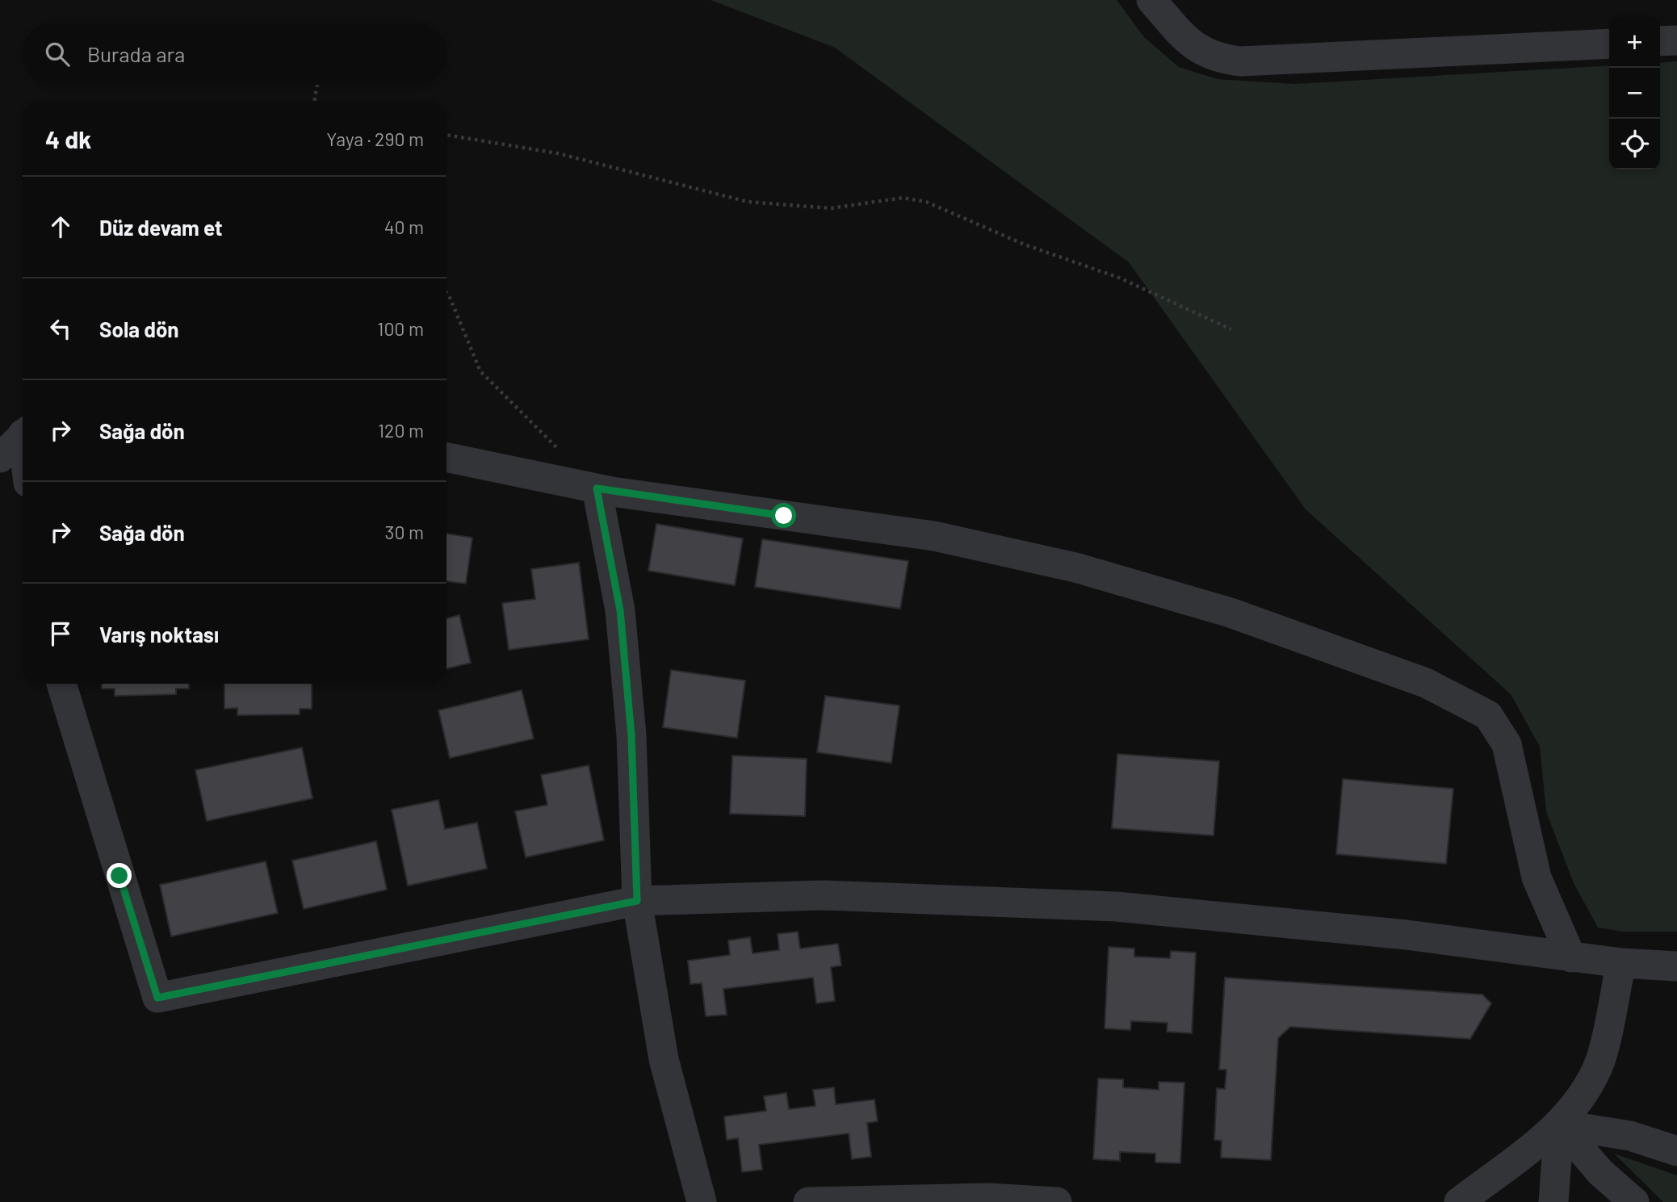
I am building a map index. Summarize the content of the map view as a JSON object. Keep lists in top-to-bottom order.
{
  "page": {
    "map_buttons": ["+", "−"],
    "search": "Burada ara",
    "heading": ["4 dk", "Yaya · 290 m"],
    "list": [
      ["Düz devam et", "40 m"],
      ["Sola dön", "100 m"],
      ["Sağa dön", "120 m"],
      ["Sağa dön", "30 m"],
      "Varış noktası"
    ]
  }
}
